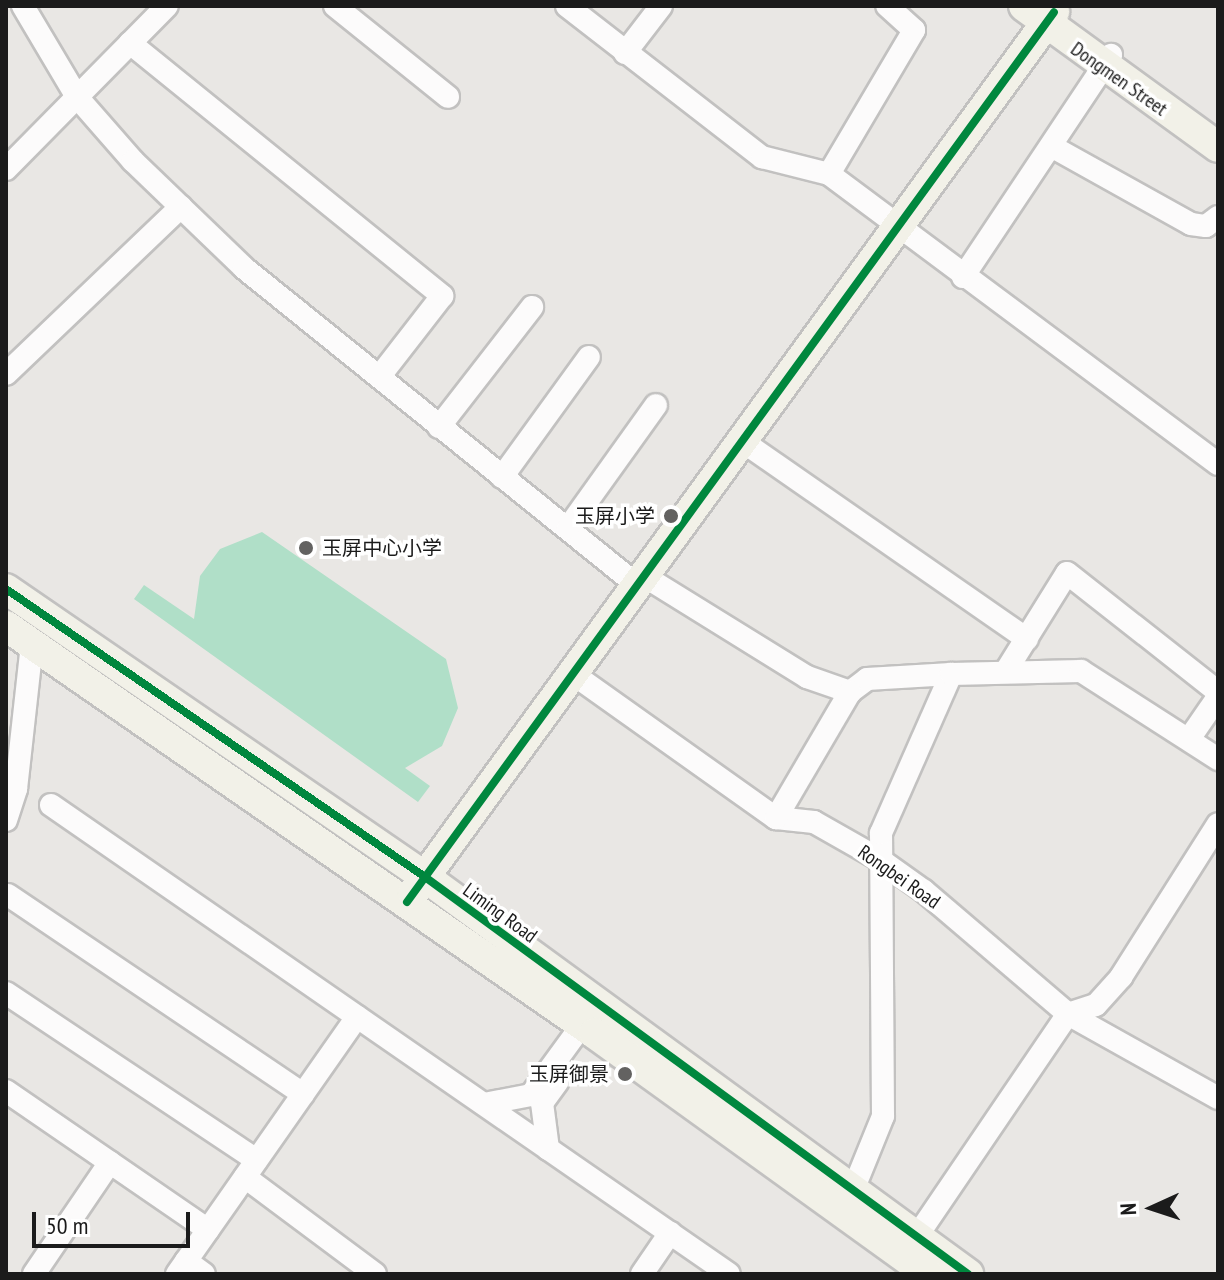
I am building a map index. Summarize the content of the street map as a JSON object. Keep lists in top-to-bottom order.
{
  "streets": {
    "street": ["Dongmen Street", "Rongbei Road", "Liming Road"]
  },
  "places": ["玉屏小学", "玉屏中心小学", "玉屏御景"],
  "scale_bar": "50 m",
  "north": "left"
}
